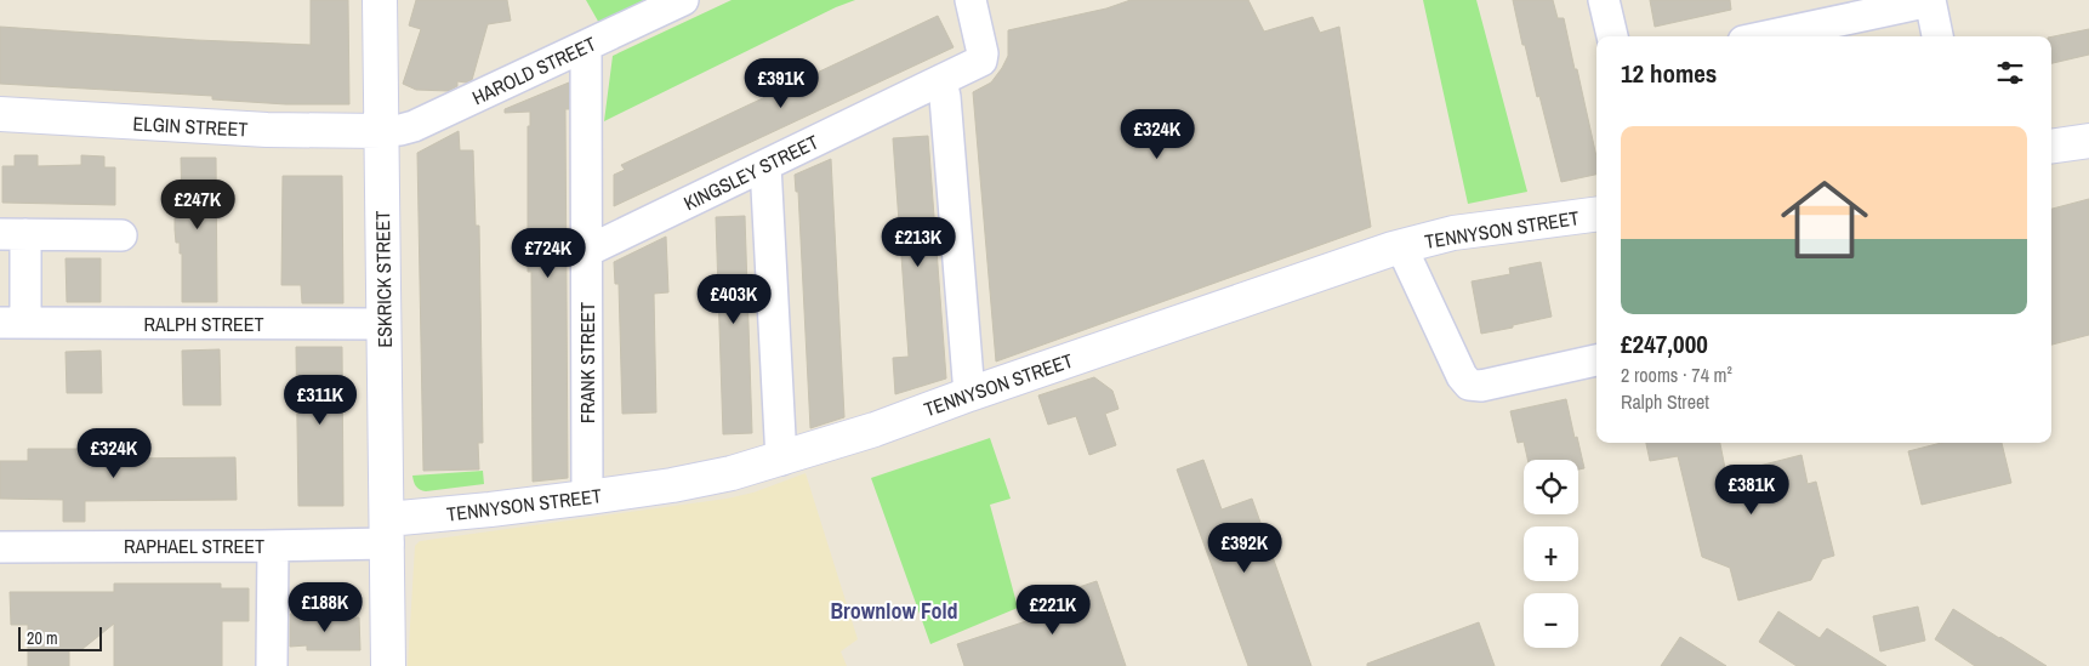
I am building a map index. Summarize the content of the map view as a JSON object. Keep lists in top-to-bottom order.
{
  "streets": {
    "street": [
      "HAROLD STREET",
      "ELGIN STREET",
      "KINGSLEY STREET",
      "TENNYSON STREET",
      "ESKRICK STREET",
      "RALPH STREET",
      "FRANK STREET",
      "RAPHAEL STREET"
    ]
  },
  "crossings": [
    ["HAROLD STREET", "ELGIN STREET"],
    ["HAROLD STREET", "ESKRICK STREET"],
    ["HAROLD STREET", "FRANK STREET"],
    ["ELGIN STREET", "ESKRICK STREET"],
    ["KINGSLEY STREET", "FRANK STREET"],
    ["TENNYSON STREET", "ESKRICK STREET"],
    ["TENNYSON STREET", "FRANK STREET"],
    ["TENNYSON STREET", "RAPHAEL STREET"],
    ["ESKRICK STREET", "RALPH STREET"],
    ["ESKRICK STREET", "RAPHAEL STREET"]
  ],
  "districts": ["Brownlow Fold"],
  "scale_bar": "20 m",
  "page": {
    "heading": "12 homes",
    "price": [
      "£391K",
      "£324K",
      "£247K",
      "£213K",
      "£724K",
      "£403K",
      "£311K",
      "£324K",
      "£381K",
      "£392K",
      "£188K",
      "£221K"
    ],
    "list": [
      {
        "name": "£247,000",
        "note": "2 rooms · 74 m² · Ralph Street"
      }
    ],
    "map_buttons": ["+", "−"],
    "scale": "20 m"
  }
}
